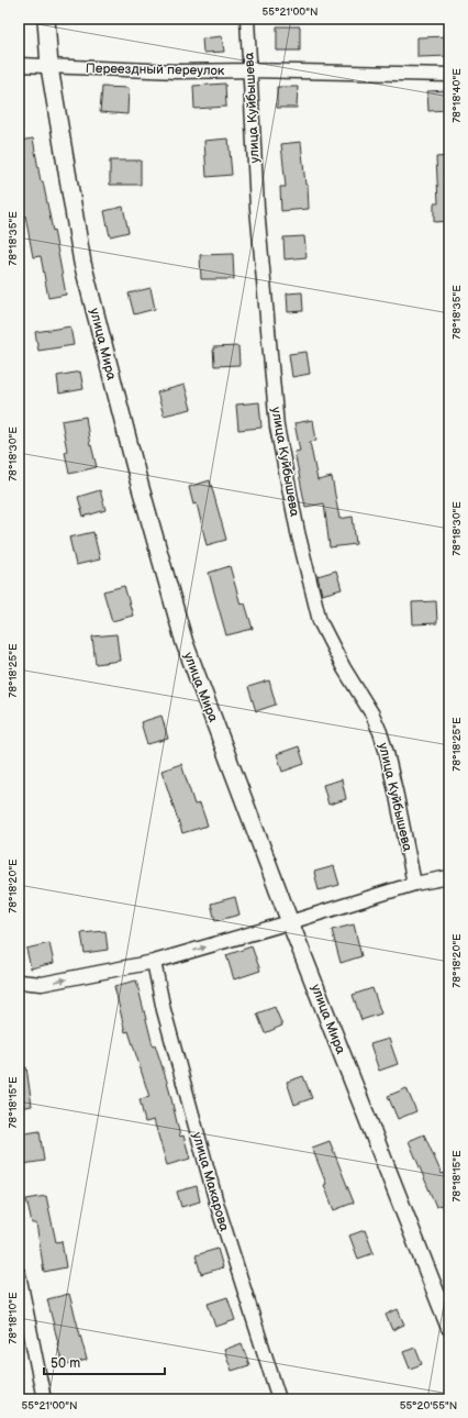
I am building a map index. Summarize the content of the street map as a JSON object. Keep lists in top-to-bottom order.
{
  "streets": {
    "street": [
      "Переездный переулок",
      "улица Куйбышева",
      "улица Мира",
      "улица Макарова"
    ]
  },
  "crossings": [
    ["Переездный переулок", "улица Куйбышева"],
    ["Переездный переулок", "улица Мира"]
  ],
  "scale_bar": "50 m",
  "coordinates": [
    "55°21'00\"N",
    "78°18'40\"E",
    "78°18'35\"E",
    "78°18'30\"E",
    "78°18'25\"E",
    "78°18'20\"E",
    "78°18'15\"E",
    "78°18'10\"E",
    "55°20'55\"N"
  ]
}
